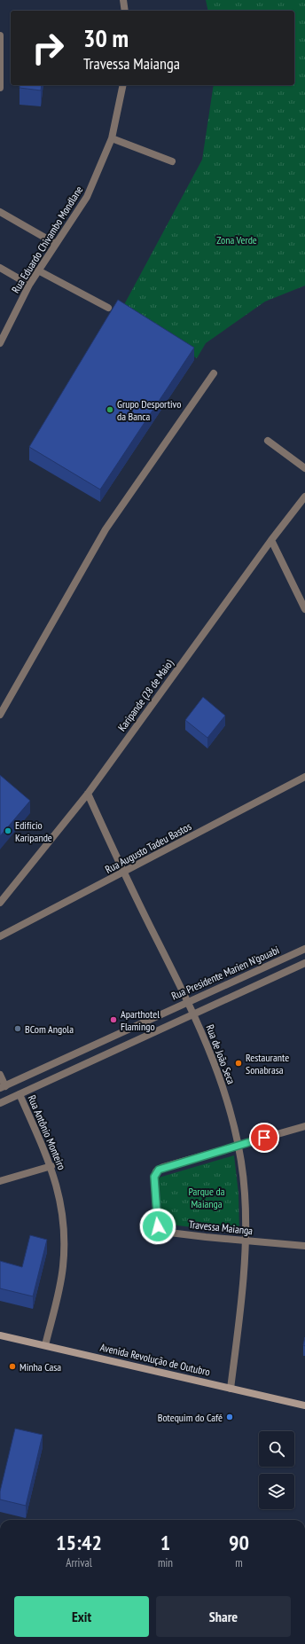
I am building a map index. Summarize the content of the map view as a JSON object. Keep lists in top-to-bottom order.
{
  "streets": {
    "main road": ["Avenida Revolução de Outubro"],
    "street": [
      "Rua Eduardo Chivambo Mondlane",
      "Karipande (28 de Maio)",
      "Rua Augusto Tadeu Bastos",
      "Rua Presidente Marien N'gouabi",
      "Rua de João Seca",
      "Rua Antônio Monteiro",
      "Travessa Maianga"
    ]
  },
  "crossings": [
    ["Karipande (28 de Maio)", "Rua de João Seca"],
    ["Rua Augusto Tadeu Bastos", "Rua de João Seca"],
    ["Rua Presidente Marien N'gouabi", "Rua de João Seca"],
    ["Rua de João Seca", "Travessa Maianga"],
    ["Rua de João Seca", "Avenida Revolução de Outubro"],
    ["Rua Antônio Monteiro", "Avenida Revolução de Outubro"]
  ],
  "parks": ["Zona Verde", "Parque da Maianga"],
  "places": [
    "Grupo Desportivo da Banca",
    "Edifício Karipande",
    "Aparthotel Flamingo",
    "BCom Angola",
    "Restaurante Sonabrasa",
    "Minha Casa",
    "Botequim do Café"
  ],
  "page": {
    "turn": ["30 m", "Travessa Maianga"],
    "eta": [
      "15:42",
      "Arrival",
      "1",
      "min",
      "90",
      "m"
    ],
    "buttons": ["Exit", "Share"]
  }
}
